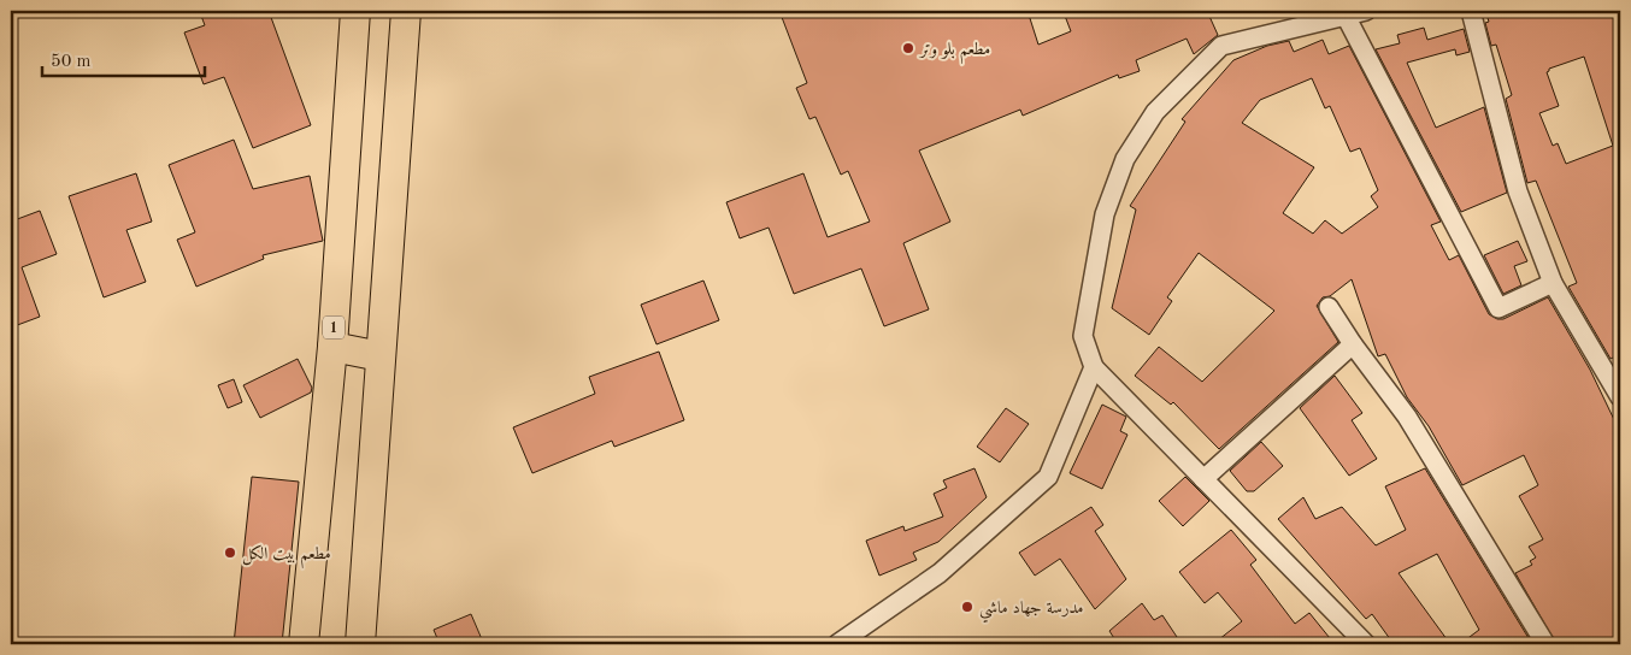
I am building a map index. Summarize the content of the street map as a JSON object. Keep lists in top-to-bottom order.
{
  "streets": {
    "main road": ["1"]
  },
  "places": ["مطعم بلو وتر", "مطعم بيت الكل", "مدرسة جهاد ماشي"],
  "scale_bar": "50 m"
}
